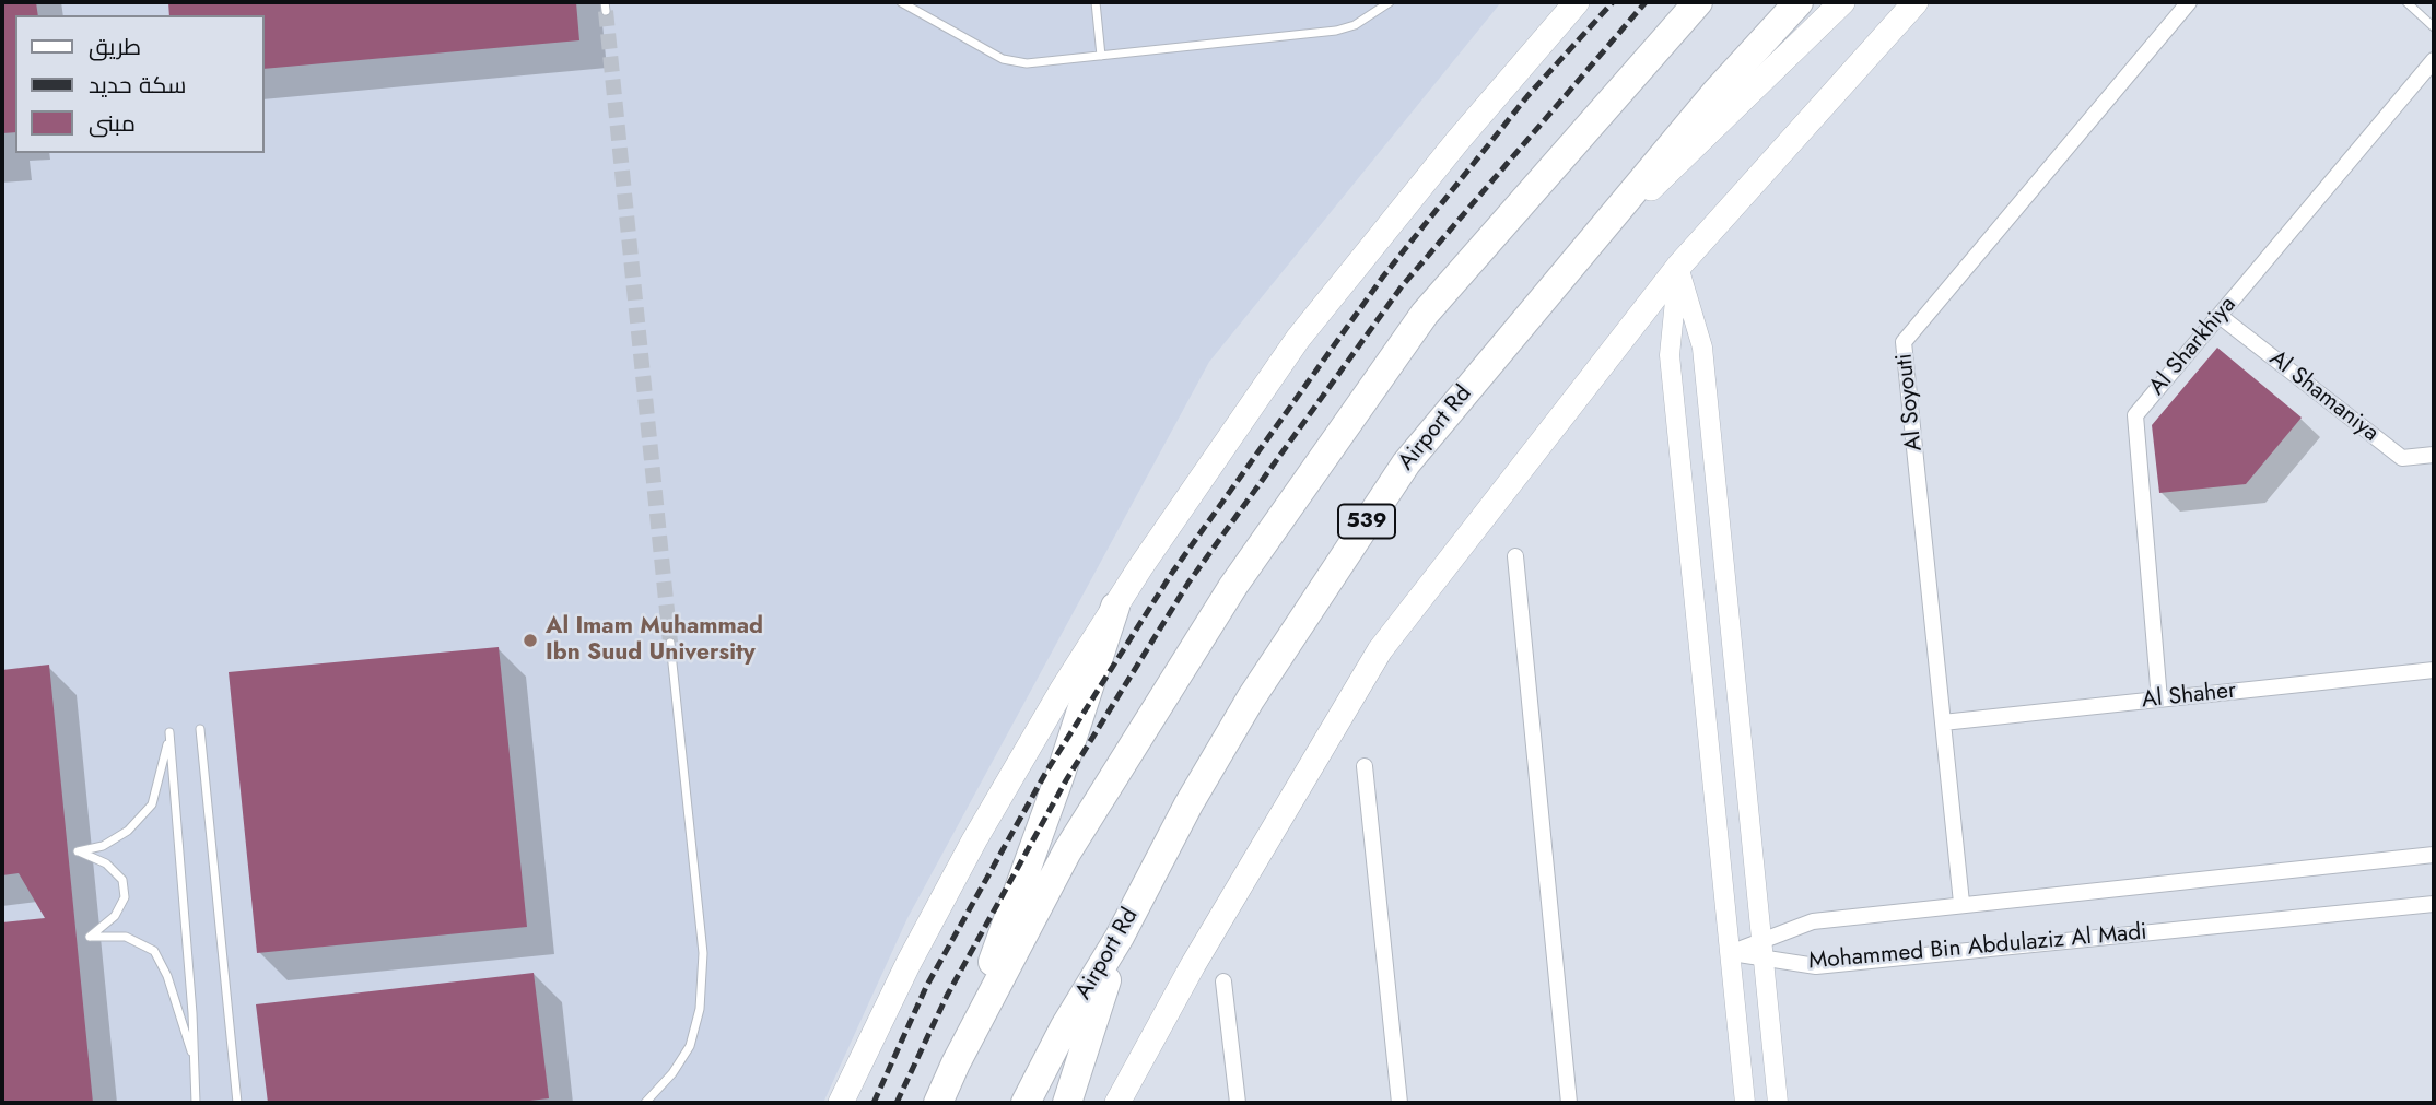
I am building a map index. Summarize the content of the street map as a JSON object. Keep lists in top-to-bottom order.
{
  "streets": {
    "highway": ["Airport Rd", "539"],
    "street": [
      "Al Sharkhiya",
      "Al Shamaniya",
      "Al Soyouti",
      "Al Shaher",
      "Mohammed Bin Abdulaziz Al Madi"
    ]
  },
  "crossings": [
    ["Al Sharkhiya", "Al Shamaniya"],
    ["Al Sharkhiya", "Al Shaher"],
    ["Al Soyouti", "Al Shaher"],
    ["Al Soyouti", "Mohammed Bin Abdulaziz Al Madi"]
  ],
  "places": ["Al Imam Muhammad Ibn Suud University"],
  "legend": ["طريق", "سكة حديد", "مبنى"]
}
